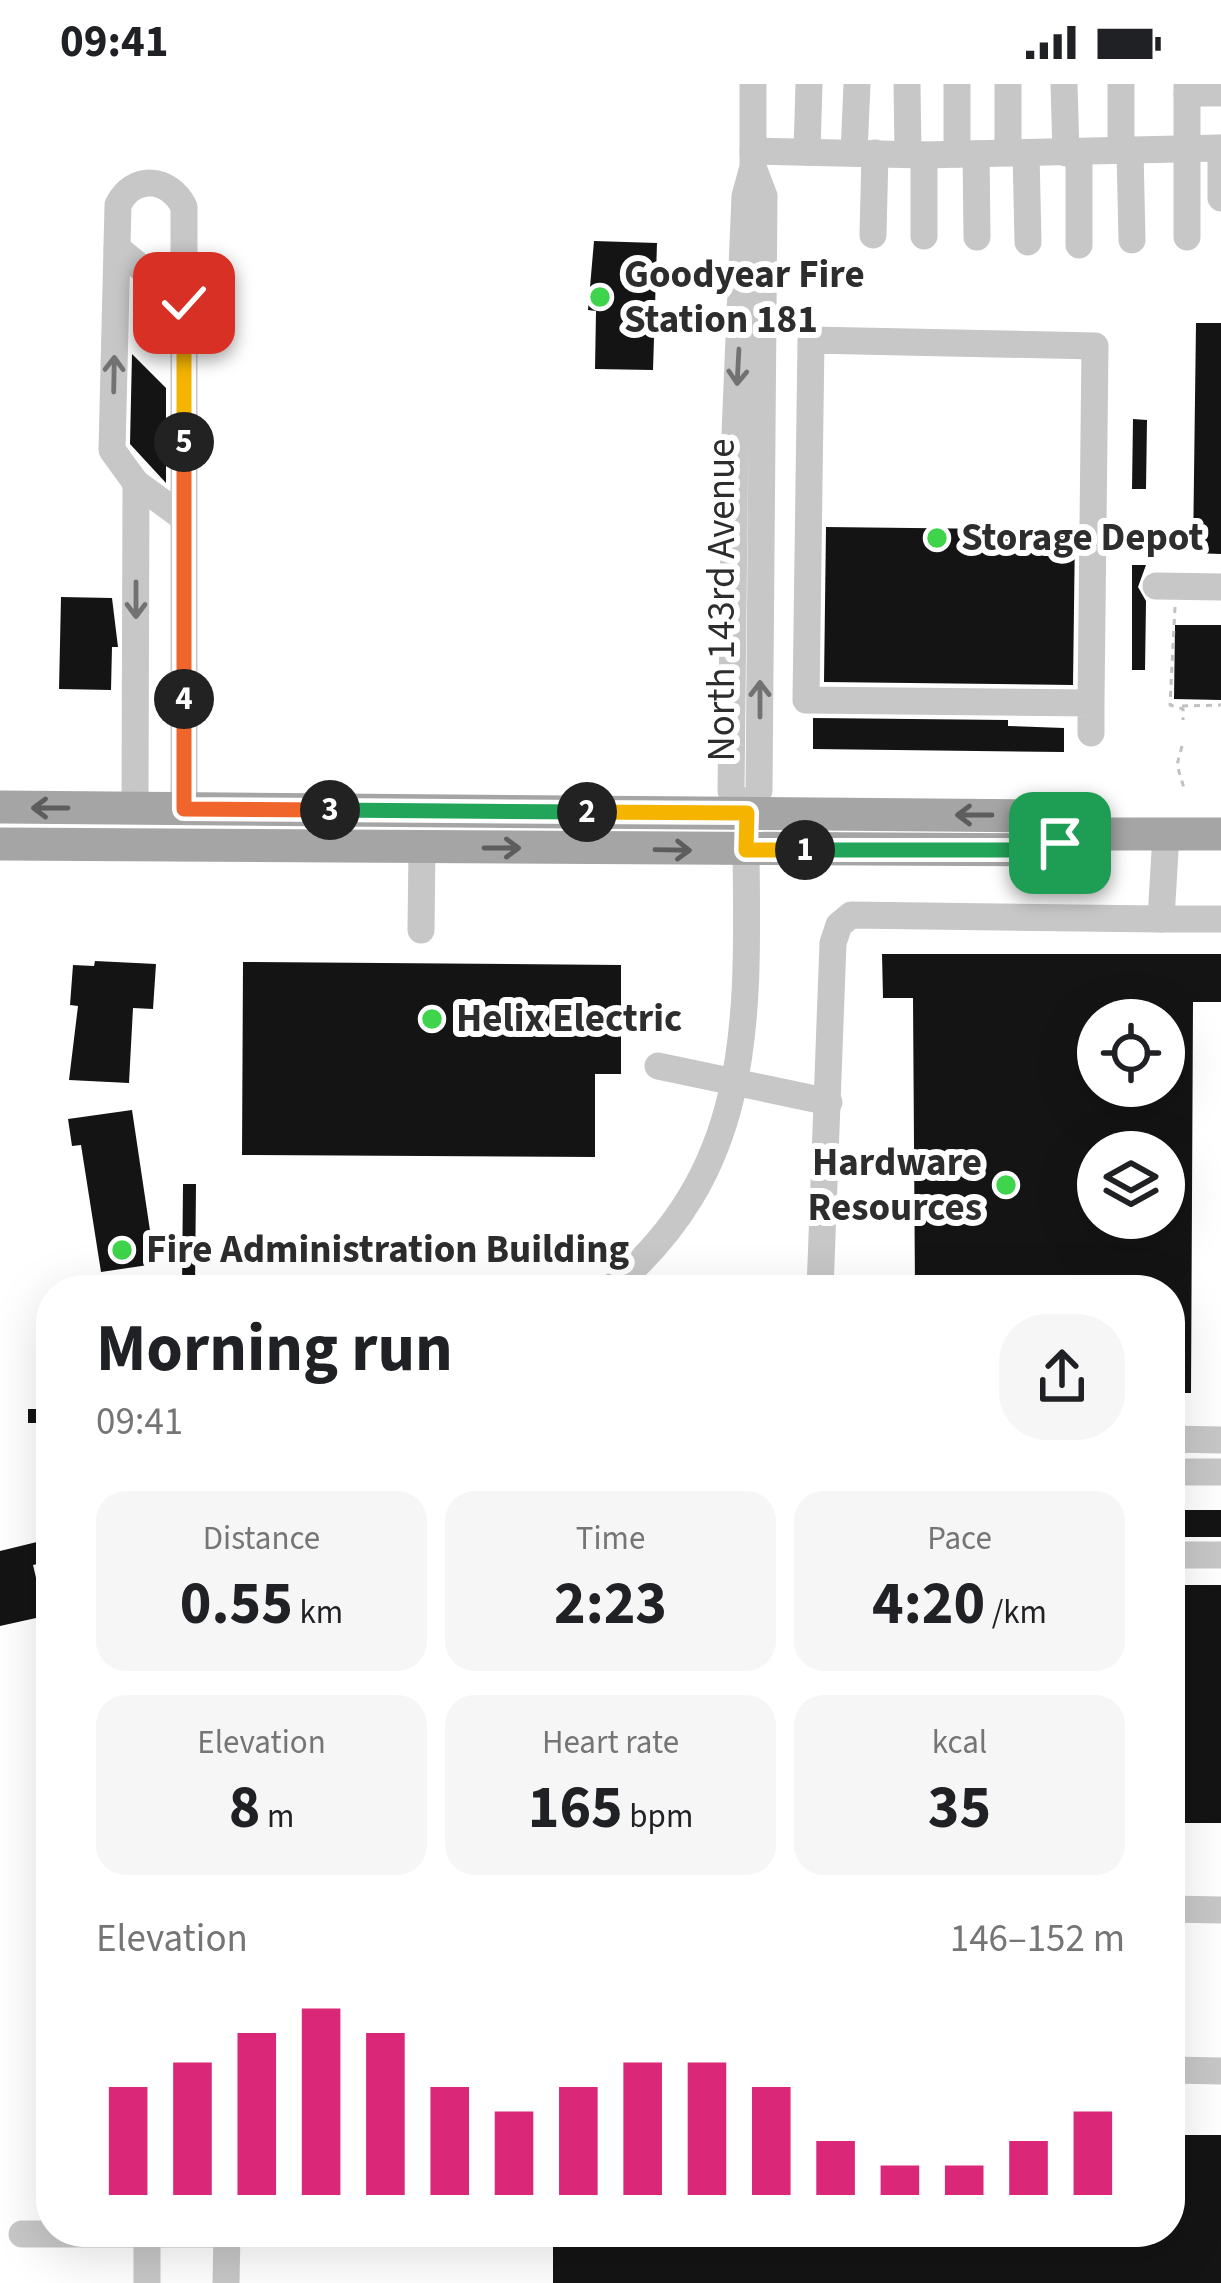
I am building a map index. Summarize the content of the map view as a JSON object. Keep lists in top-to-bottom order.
{
  "streets": {
    "street": ["North 143rd Avenue"]
  },
  "places": [
    "Goodyear Fire Station 181",
    "Storage Depot",
    "Helix Electric",
    "Hardware Resources",
    "Fire Administration Building"
  ],
  "page": {
    "status": "09:41",
    "pins": [
      "5",
      "4",
      "3",
      "2",
      "1"
    ],
    "heading": ["Morning run", "09:41"],
    "stats": [
      ["Distance", "0.55 km"],
      ["Time", "2:23"],
      ["Pace", "4:20 /km"],
      ["Elevation", "8 m"],
      ["Heart rate", "165 bpm"],
      ["kcal", "35"]
    ],
    "chart": ["Elevation", "146–152 m"]
  }
}
